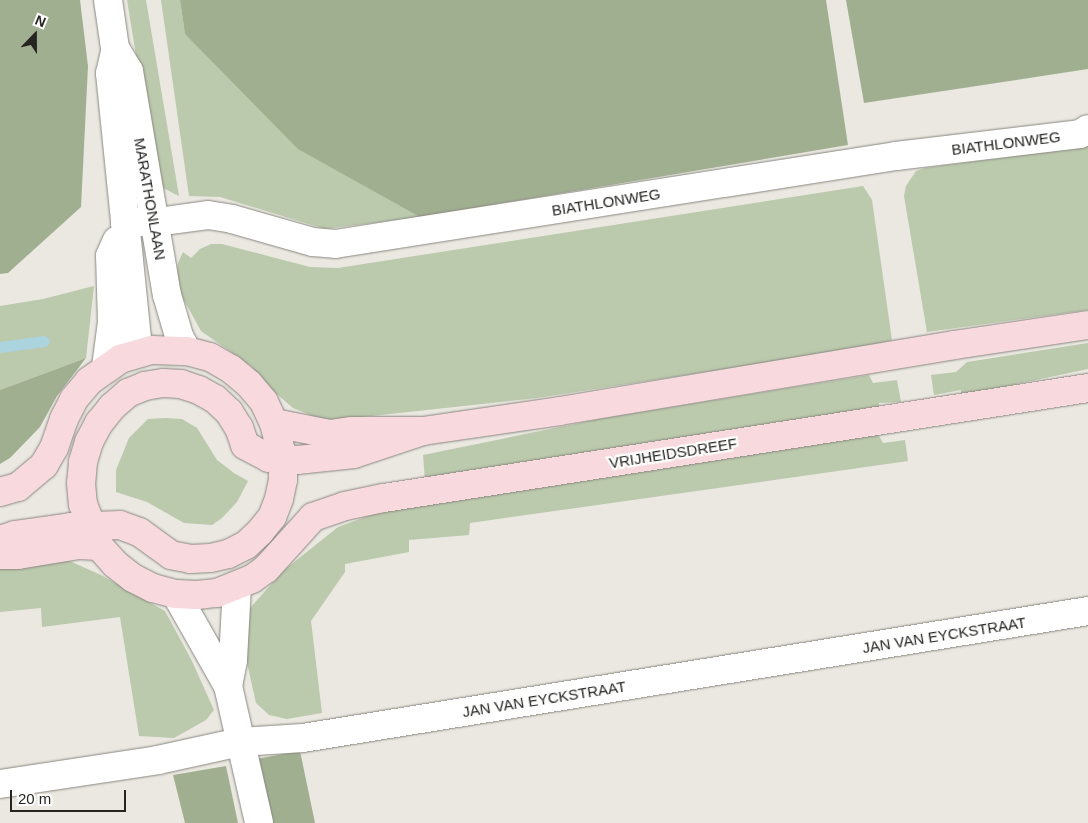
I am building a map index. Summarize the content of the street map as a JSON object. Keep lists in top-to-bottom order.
{
  "streets": {
    "main road": ["VRIJHEIDSDREEF"],
    "street": ["BIATHLONWEG", "MARATHONLAAN", "JAN VAN EYCKSTRAAT"]
  },
  "crossings": [
    ["BIATHLONWEG", "MARATHONLAAN"]
  ],
  "scale_bar": "20 m",
  "north": "top"
}
